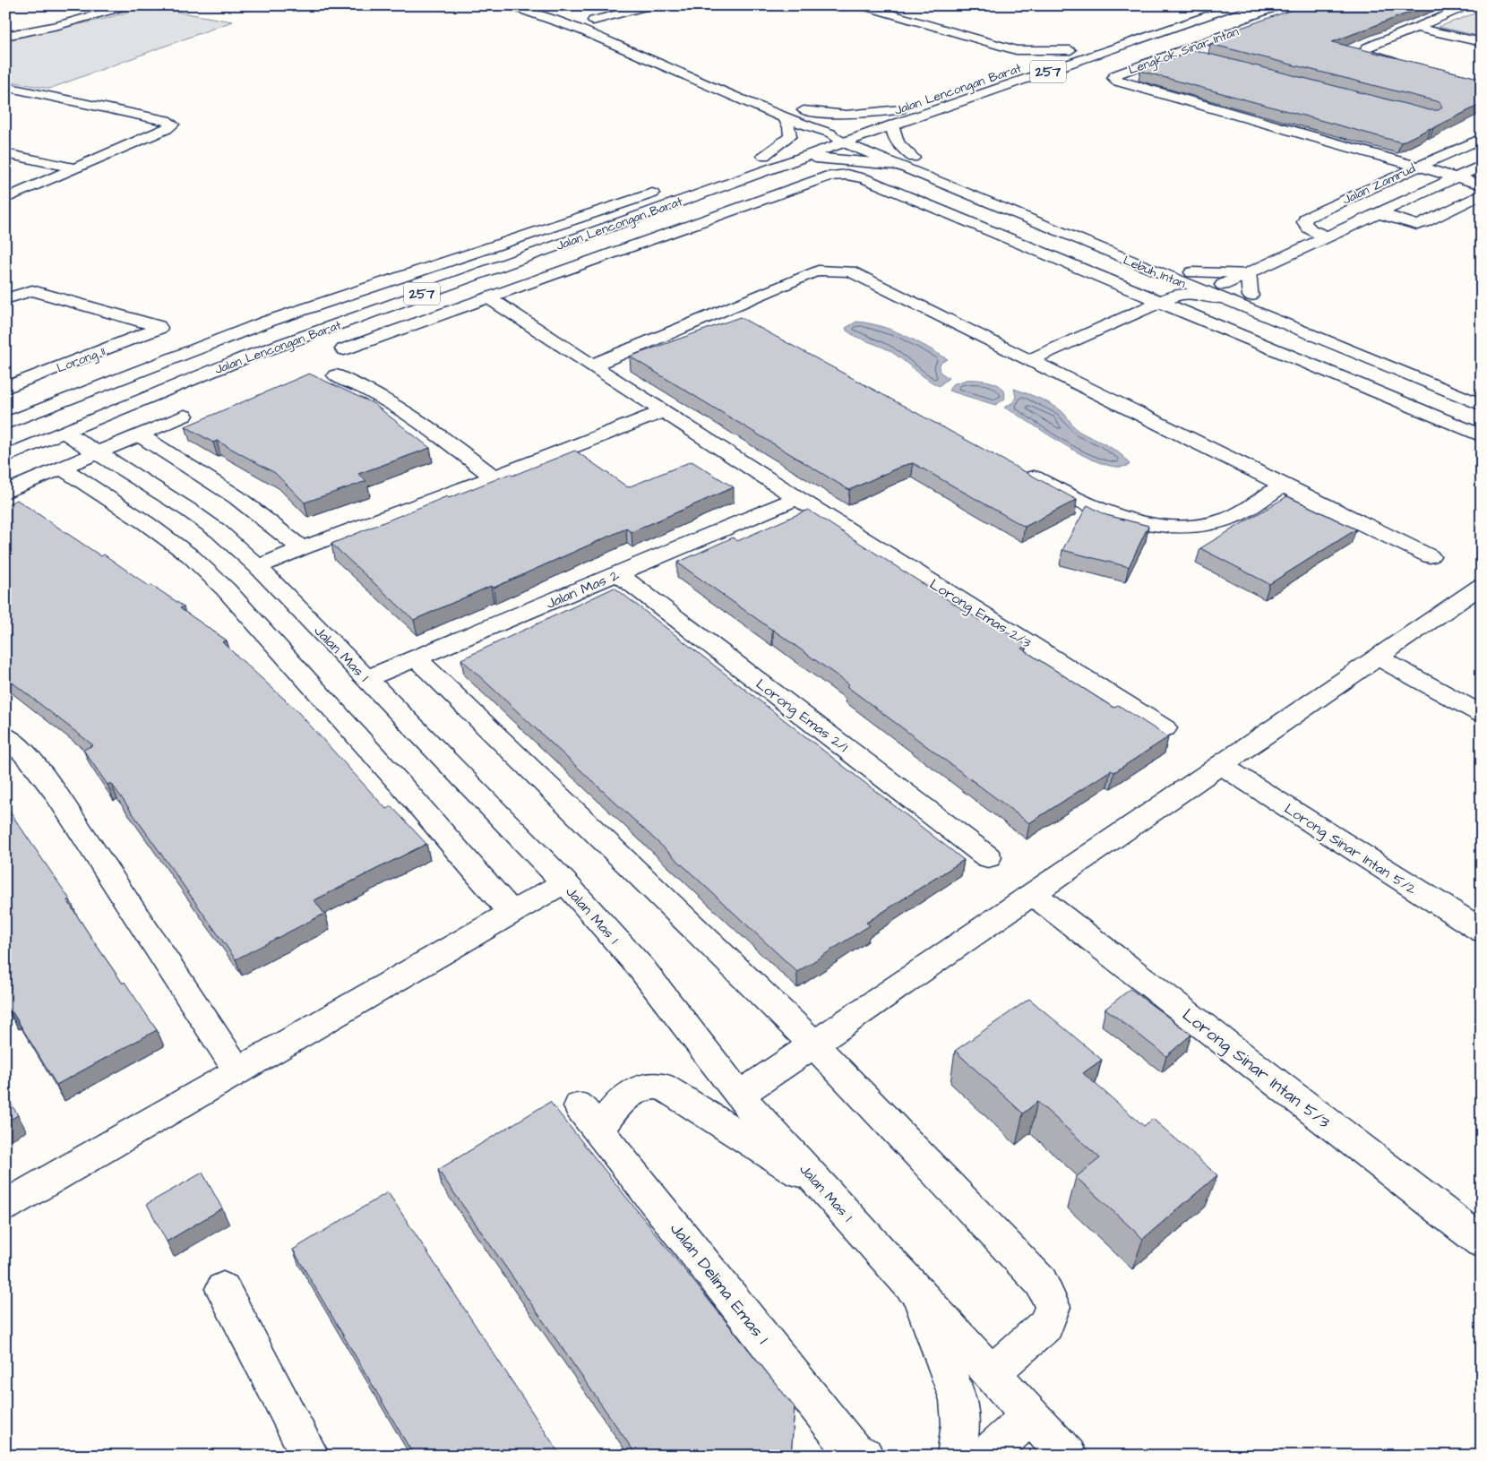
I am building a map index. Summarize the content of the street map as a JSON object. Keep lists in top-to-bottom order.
{
  "streets": {
    "main road": [
      "Lengkok Sinar Intan",
      "257",
      "Jalan Lencongan Barat",
      "Jalan Zamrud",
      "Lebuh Intan",
      "Lorong 11",
      "Jalan Mas 2",
      "Lorong Emas 2/3",
      "Jalan Mas 1",
      "Lorong Emas 2/1",
      "Lorong Sinar Intan 5/2",
      "Lorong Sinar Intan 5/3",
      "Jalan Delima Emas 1"
    ]
  },
  "crossings": [
    ["Lengkok Sinar Intan", "Jalan Zamrud"],
    ["Jalan Lencongan Barat", "Lebuh Intan"],
    ["Jalan Lencongan Barat", "Jalan Mas 1"],
    ["Jalan Mas 2", "Lorong Emas 2/3"],
    ["Jalan Mas 2", "Jalan Mas 1"],
    ["Jalan Mas 2", "Lorong Emas 2/1"],
    ["Jalan Mas 1", "Jalan Delima Emas 1"]
  ]
}
